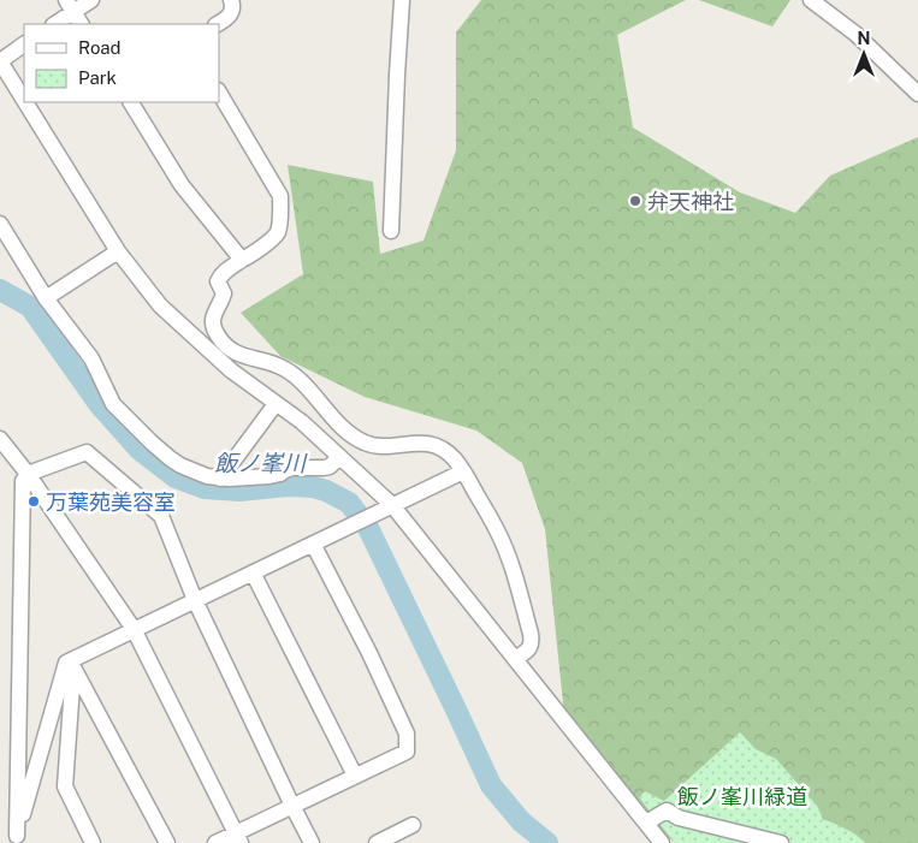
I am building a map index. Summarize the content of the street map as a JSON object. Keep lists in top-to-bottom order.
{
  "water": ["飯ノ峯川"],
  "parks": ["飯ノ峯川緑道"],
  "places": ["弁天神社", "万葉苑美容室"],
  "legend": ["Road", "Park"],
  "north": "top"
}
